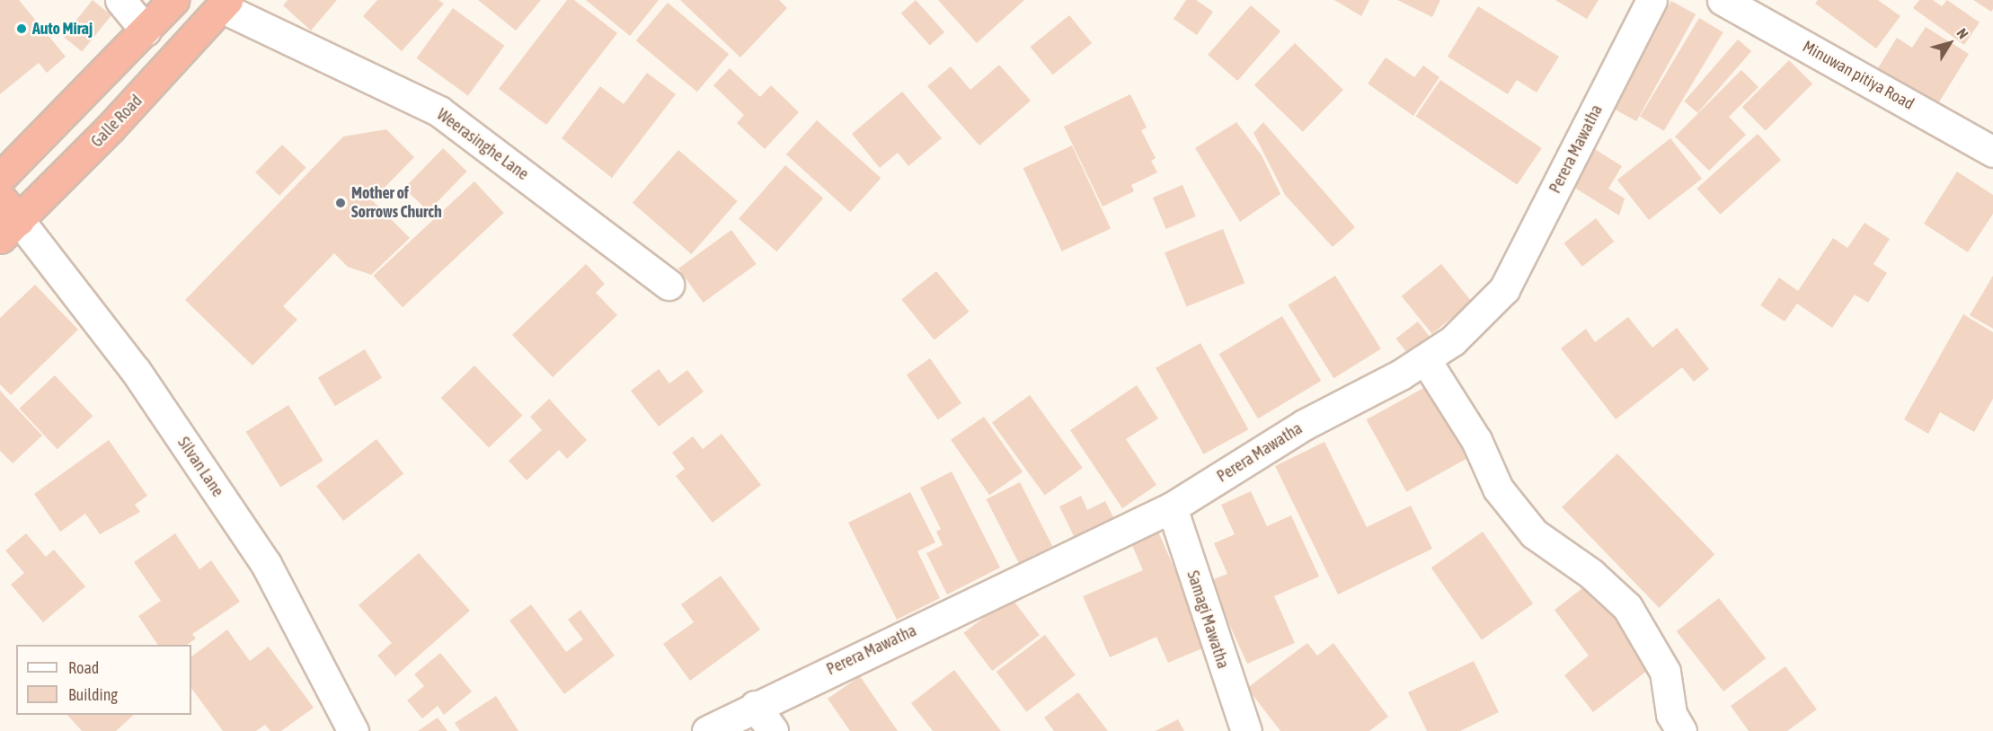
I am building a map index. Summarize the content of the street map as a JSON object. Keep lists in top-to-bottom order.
{
  "streets": {
    "highway": ["Galle Road"],
    "street": [
      "Minuwan pitiya Road",
      "Weerasinghe Lane",
      "Perera Mawatha",
      "Silvan Lane",
      "Samagi Mawatha"
    ]
  },
  "crossings": [
    ["Galle Road", "Weerasinghe Lane"],
    ["Galle Road", "Silvan Lane"],
    ["Perera Mawatha", "Samagi Mawatha"]
  ],
  "places": ["Auto Miraj", "Mother of Sorrows Church"],
  "legend": ["Road", "Building"],
  "north": "top right"
}
